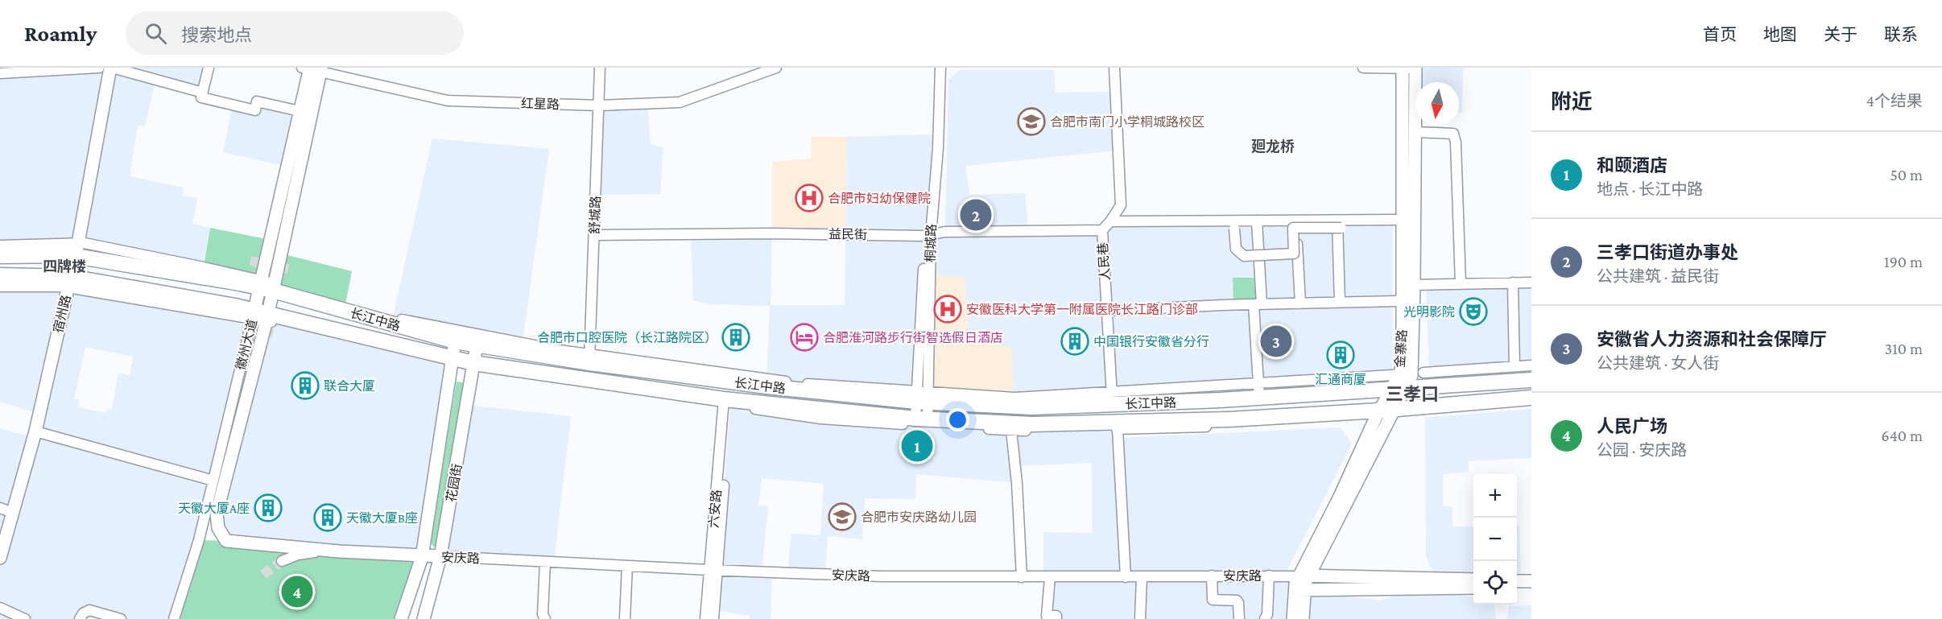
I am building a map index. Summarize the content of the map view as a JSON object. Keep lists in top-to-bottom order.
{
  "streets": {
    "highway": ["长江中路"],
    "main road": [
      "宿州路",
      "徽州大道",
      "金寨路",
      "花园街",
      "安庆路"
    ],
    "street": [
      "红星路",
      "舒城路",
      "益民街",
      "桐城路",
      "人民巷",
      "六安路"
    ]
  },
  "crossings": [
    ["红星路", "舒城路"],
    ["红星路", "徽州大道"],
    ["舒城路", "益民街"],
    ["舒城路", "长江中路"],
    ["益民街", "桐城路"],
    ["益民街", "人民巷"],
    ["桐城路", "长江中路"],
    ["人民巷", "长江中路"],
    ["宿州路", "长江中路"],
    ["长江中路", "徽州大道"],
    ["长江中路", "金寨路"],
    ["长江中路", "花园街"],
    ["长江中路", "六安路"],
    ["徽州大道", "安庆路"],
    ["金寨路", "安庆路"],
    ["花园街", "安庆路"],
    ["六安路", "安庆路"]
  ],
  "districts": ["廻龙桥", "四牌楼", "三孝口"],
  "places": {
    "school or university": ["合肥市南门小学桐城路校区", "合肥市安庆路幼儿园"],
    "hospital": ["合肥市妇幼保健院", "安徽医科大学第一附属医院长江路门诊部"],
    "theatre": ["光明影院"],
    "building": [
      "合肥市口腔医院（长江路院区）",
      "中国银行安徽省分行",
      "汇通商厦",
      "联合大厦",
      "天徽大厦A座",
      "天徽大厦B座"
    ],
    "hotel": ["合肥淮河路步行街智选假日酒店"]
  },
  "north": "bottom",
  "page": {
    "header": "Roamly",
    "search": "搜索地点",
    "nav": [
      "首页",
      "地图",
      "关于",
      "联系"
    ],
    "heading": ["附近", "4个结果"],
    "list": [
      {
        "mark": "1",
        "name": "和颐酒店",
        "note": "地点 · 长江中路",
        "value": "50 m"
      },
      {
        "mark": "2",
        "name": "三孝口街道办事处",
        "note": "公共建筑 · 益民街",
        "value": "190 m"
      },
      {
        "mark": "3",
        "name": "安徽省人力资源和社会保障厅",
        "note": "公共建筑 · 女人街",
        "value": "310 m"
      },
      {
        "mark": "4",
        "name": "人民广场",
        "note": "公园 · 安庆路",
        "value": "640 m"
      }
    ],
    "pins": [
      "2",
      "3",
      "1",
      "4"
    ],
    "map_buttons": ["+", "−"]
  }
}
